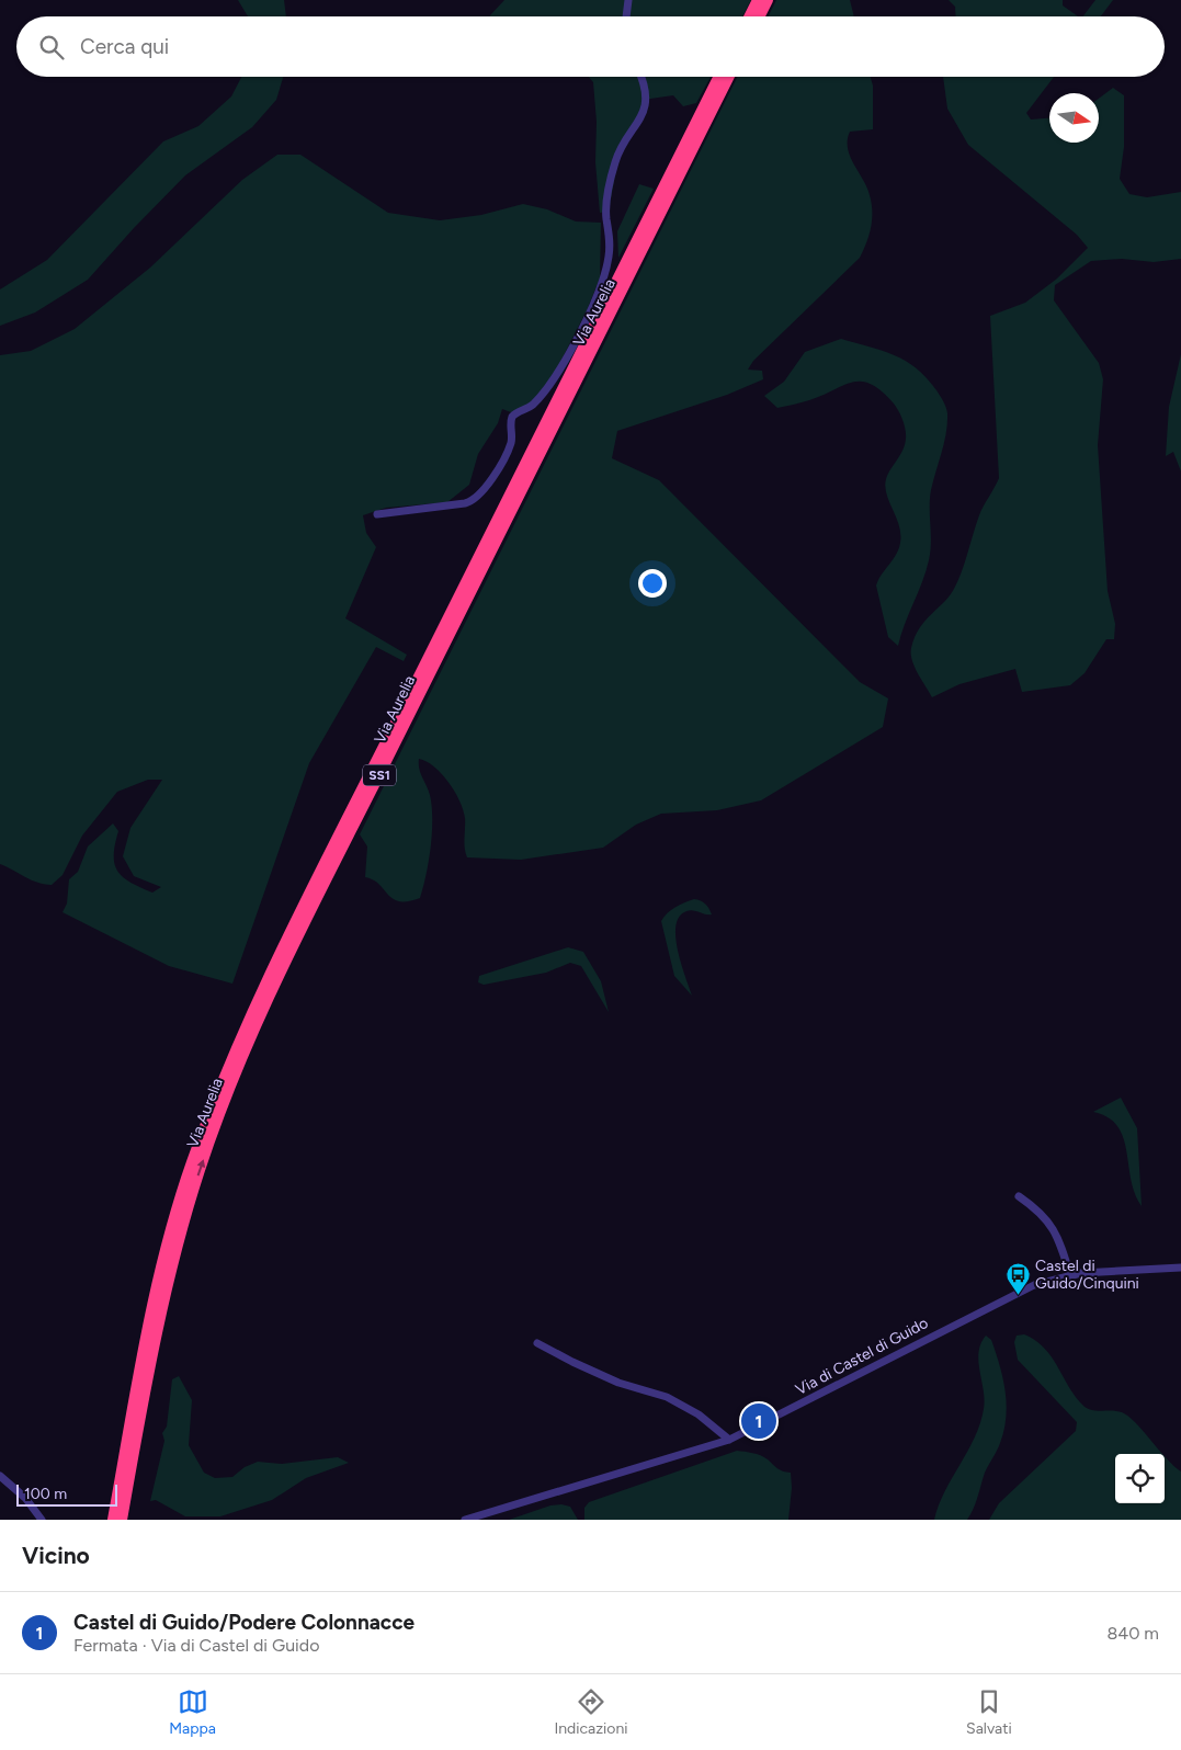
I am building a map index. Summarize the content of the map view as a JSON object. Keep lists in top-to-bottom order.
{
  "streets": {
    "highway": ["Via Aurelia", "SS1"],
    "street": ["Via di Castel di Guido"]
  },
  "places": {
    "bus stop": ["Castel di Guido/Cinquini"]
  },
  "scale_bar": "100 m",
  "north": "right",
  "page": {
    "search": "Cerca qui",
    "pins": "1",
    "scale": "100 m",
    "heading": "Vicino",
    "list": [
      {
        "mark": "1",
        "name": "Castel di Guido/Podere Colonnacce",
        "note": "Fermata · Via di Castel di Guido",
        "value": "840 m"
      }
    ],
    "nav": ["Mappa", "Indicazioni", "Salvati"]
  }
}
